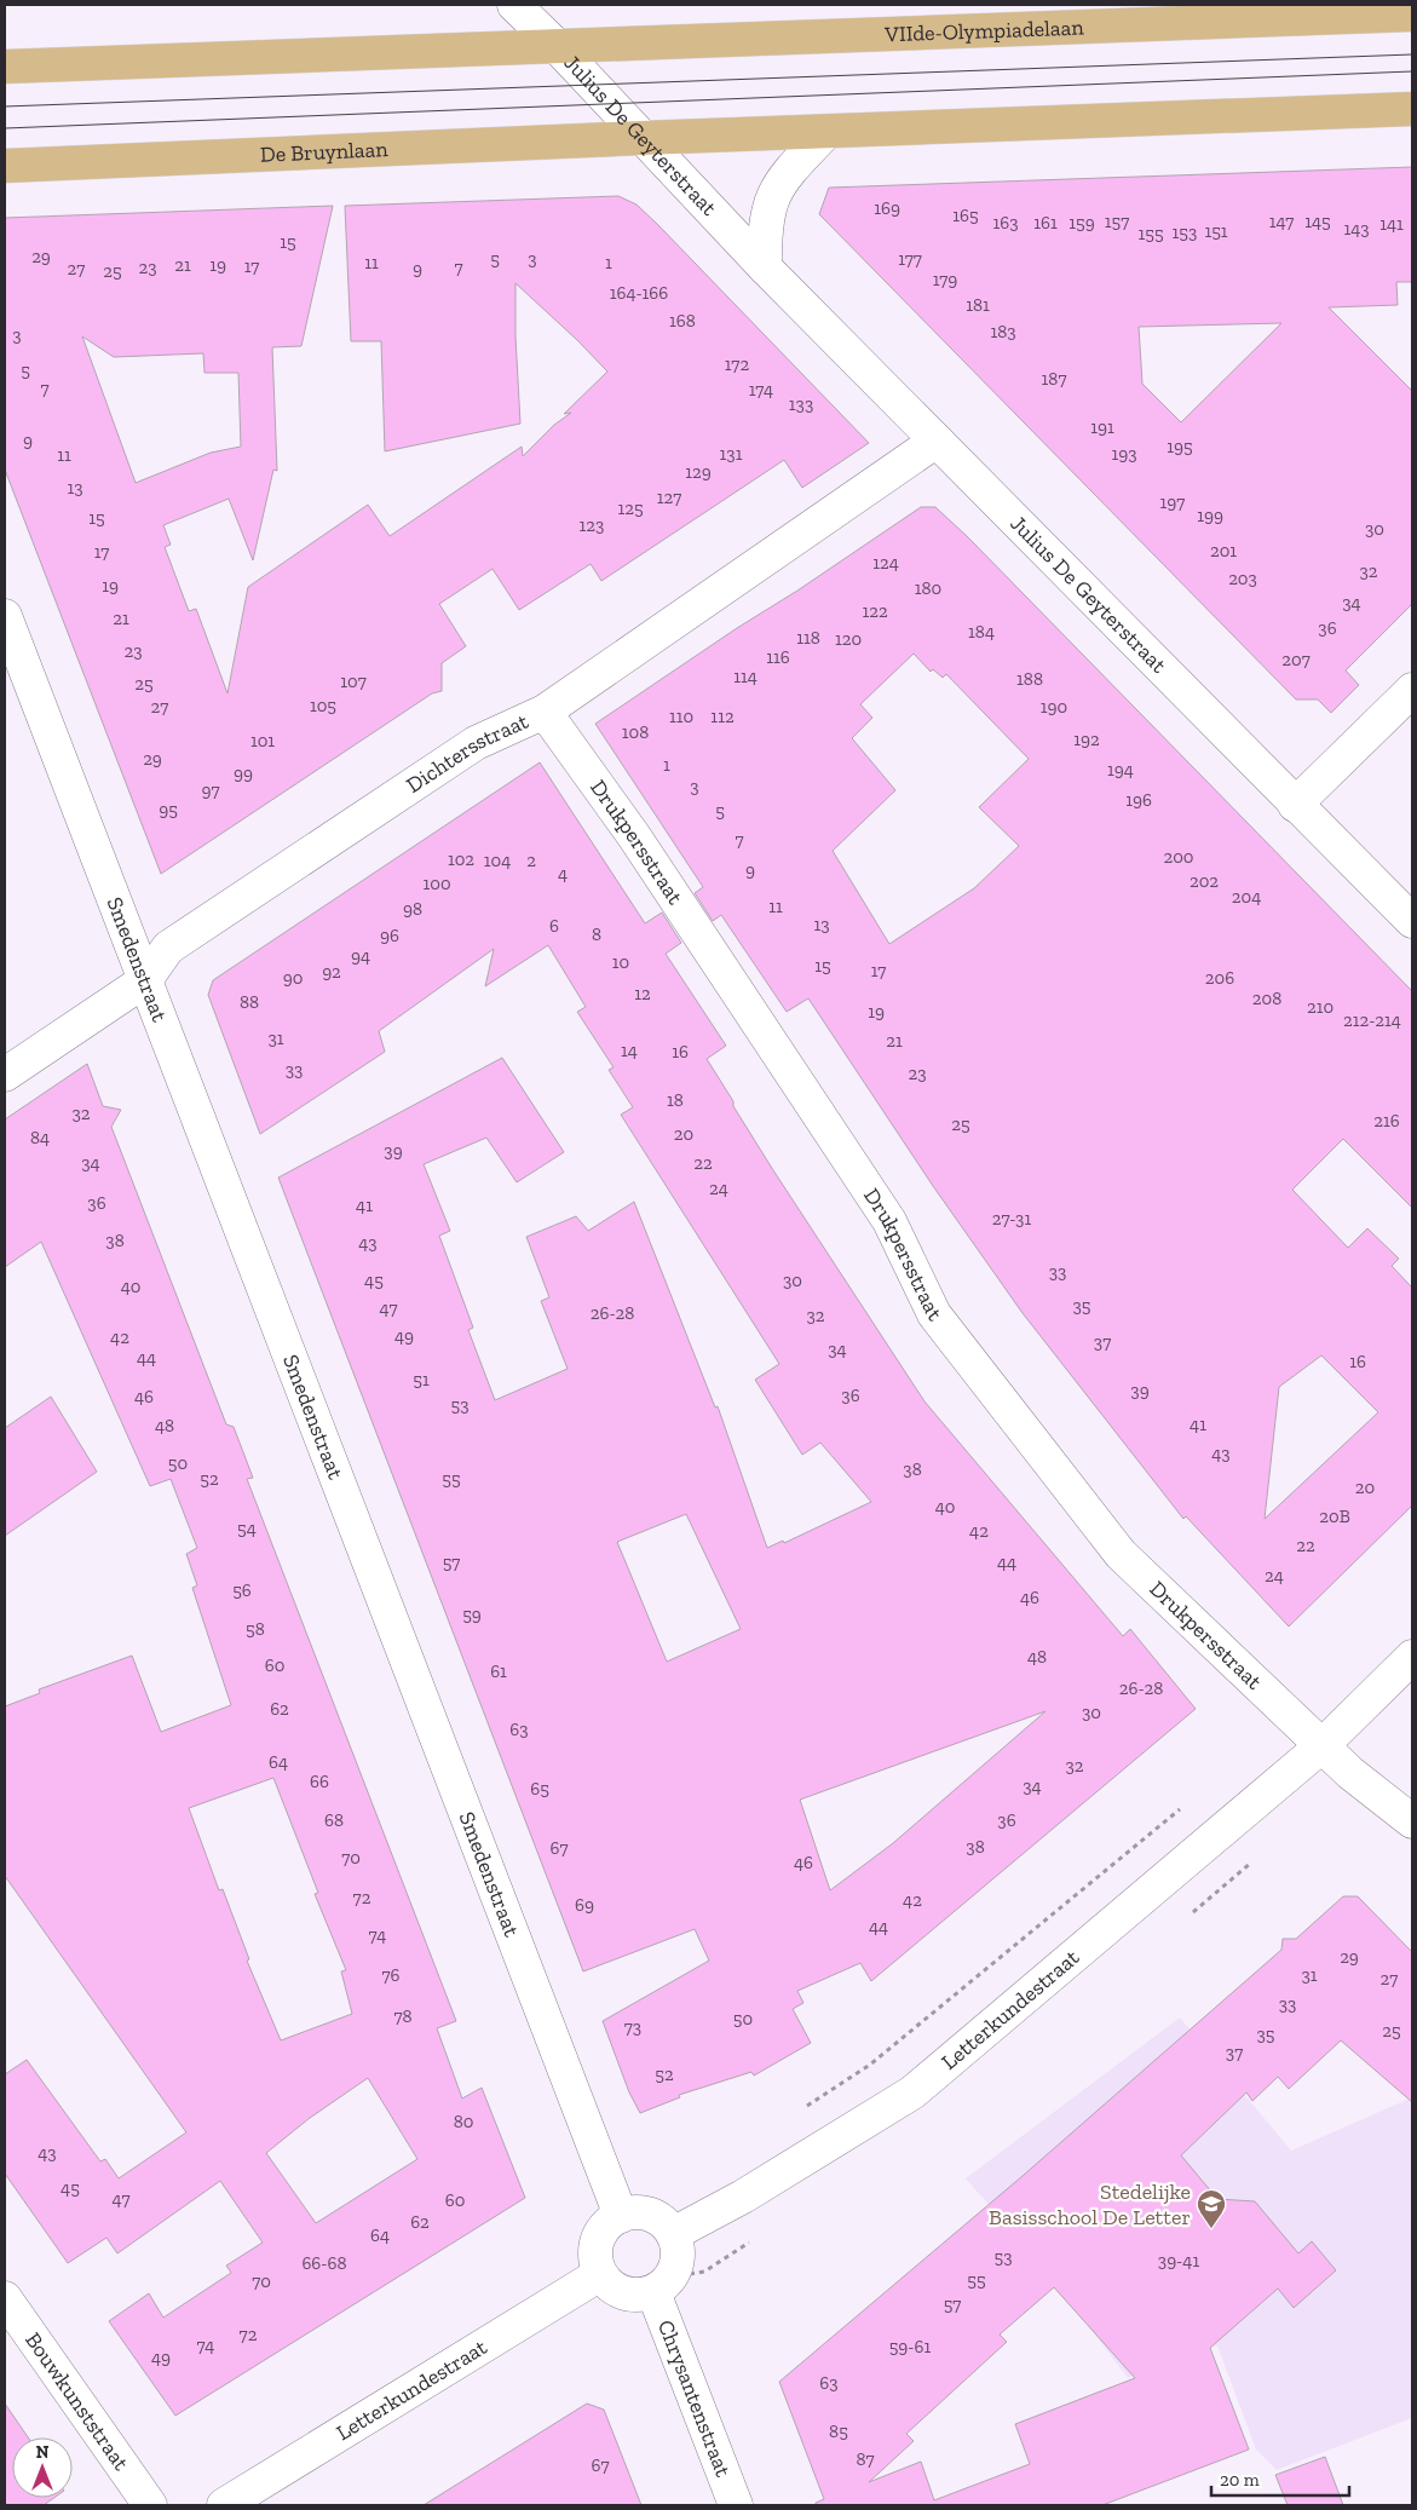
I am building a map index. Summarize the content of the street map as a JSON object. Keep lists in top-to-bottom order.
{
  "streets": {
    "main road": ["VIIde-Olympiadelaan", "De Bruynlaan"],
    "street": [
      "Julius De Geyterstraat",
      "Dichtersstraat",
      "Drukpersstraat",
      "Smedenstraat",
      "Letterkundestraat",
      "Chrysantenstraat",
      "Bouwkunststraat"
    ]
  },
  "crossings": [
    ["VIIde-Olympiadelaan", "Julius De Geyterstraat"],
    ["Julius De Geyterstraat", "De Bruynlaan"],
    ["Julius De Geyterstraat", "Dichtersstraat"],
    ["Dichtersstraat", "Drukpersstraat"],
    ["Dichtersstraat", "Smedenstraat"],
    ["Drukpersstraat", "Letterkundestraat"],
    ["Smedenstraat", "Letterkundestraat"],
    ["Smedenstraat", "Chrysantenstraat"],
    ["Letterkundestraat", "Chrysantenstraat"]
  ],
  "places": {
    "school or university": ["Stedelijke Basisschool De Letter"]
  },
  "house_numbers": [
    "169",
    "165",
    "157",
    "147",
    "145",
    "163",
    "161",
    "159",
    "141",
    "143",
    "151",
    "153",
    "155",
    "15",
    "29",
    "5",
    "3",
    "177",
    "11",
    "1",
    "21",
    "19",
    "17",
    "23",
    "7",
    "27",
    "9",
    "25",
    "179",
    "164-166",
    "181",
    "168",
    "183",
    "3",
    "172",
    "5",
    "187",
    "7",
    "174",
    "133",
    "191",
    "9",
    "195",
    "131",
    "193",
    "11",
    "129",
    "13",
    "127",
    "197",
    "125",
    "199",
    "15",
    "123",
    "30",
    "201",
    "17",
    "124",
    "32",
    "203",
    "19",
    "180",
    "34",
    "122",
    "21",
    "36",
    "184",
    "118",
    "120",
    "23",
    "116",
    "207",
    "114",
    "188",
    "107",
    "25",
    "105",
    "27",
    "190",
    "110",
    "112",
    "108",
    "192",
    "101",
    "29",
    "1",
    "194",
    "99",
    "3",
    "97",
    "196",
    "95",
    "5",
    "7",
    "200",
    "102",
    "104",
    "2",
    "9",
    "4",
    "202",
    "100",
    "204",
    "11",
    "98",
    "13",
    "6",
    "8",
    "96",
    "94",
    "10",
    "15",
    "17",
    "92",
    "90",
    "206",
    "12",
    "208",
    "88",
    "210",
    "19",
    "212-214",
    "31",
    "21",
    "14",
    "16",
    "33",
    "23",
    "18",
    "32",
    "216",
    "25",
    "20",
    "84",
    "39",
    "34",
    "22",
    "24",
    "36",
    "41",
    "27-31",
    "38",
    "43",
    "33",
    "45",
    "30",
    "40",
    "35",
    "47",
    "26-28",
    "32",
    "49",
    "42",
    "37",
    "34",
    "44",
    "16",
    "51",
    "39",
    "36",
    "46",
    "53",
    "41",
    "48",
    "43",
    "50",
    "38",
    "52",
    "55",
    "20",
    "40",
    "20B",
    "54",
    "42",
    "22",
    "57",
    "44",
    "24",
    "56",
    "46",
    "59",
    "58",
    "48",
    "60",
    "61",
    "26-28",
    "62",
    "30",
    "63",
    "64",
    "32",
    "66",
    "34",
    "65",
    "68",
    "36",
    "38",
    "67",
    "70",
    "46",
    "72",
    "42",
    "69",
    "44",
    "74",
    "29",
    "76",
    "31",
    "27",
    "33",
    "78",
    "50",
    "73",
    "25",
    "35",
    "37",
    "52",
    "80",
    "43",
    "45",
    "47",
    "60",
    "62",
    "64",
    "53",
    "39-41",
    "66-68",
    "55",
    "70",
    "57",
    "72",
    "74",
    "59-61",
    "49",
    "63",
    "85",
    "87",
    "67"
  ],
  "scale_bar": "20 m",
  "north": "top"
}
